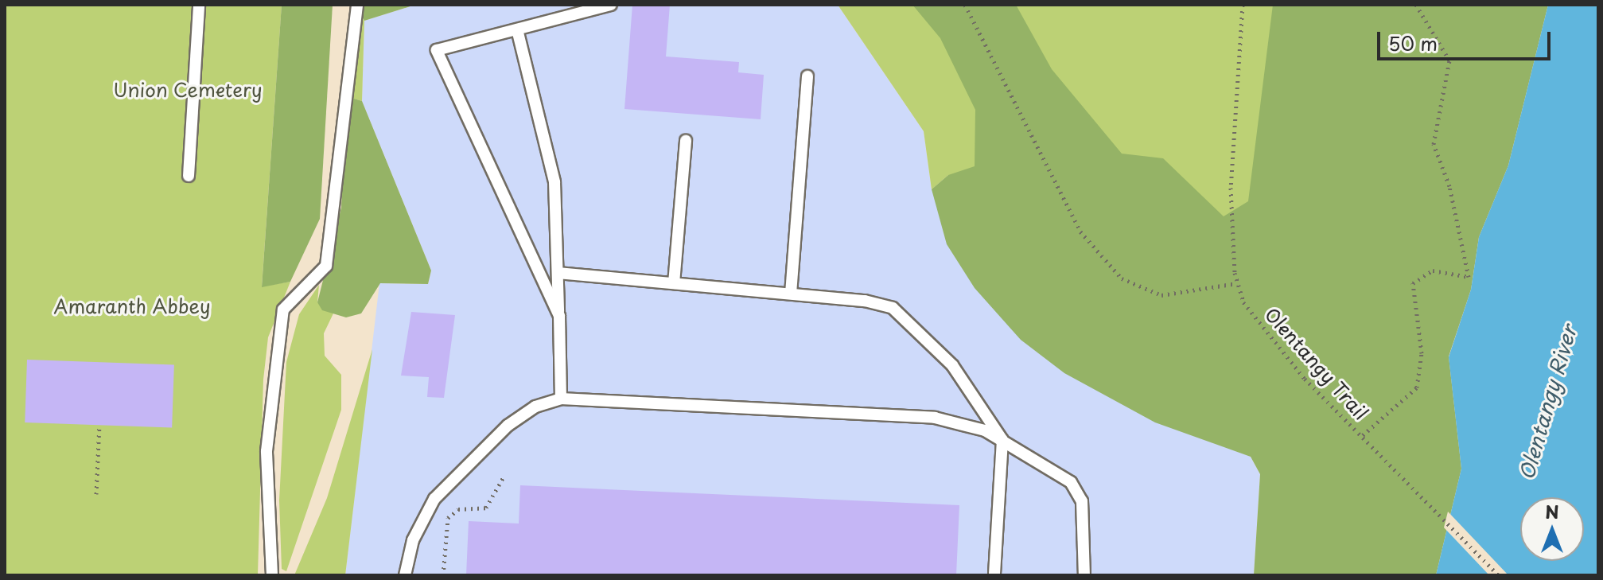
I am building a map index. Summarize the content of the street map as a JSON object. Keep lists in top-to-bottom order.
{
  "streets": {
    "path": ["Olentangy Trail"]
  },
  "water": ["Olentangy River"],
  "parks": ["Union Cemetery", "Amaranth Abbey"],
  "scale_bar": "50 m",
  "north": "top"
}
